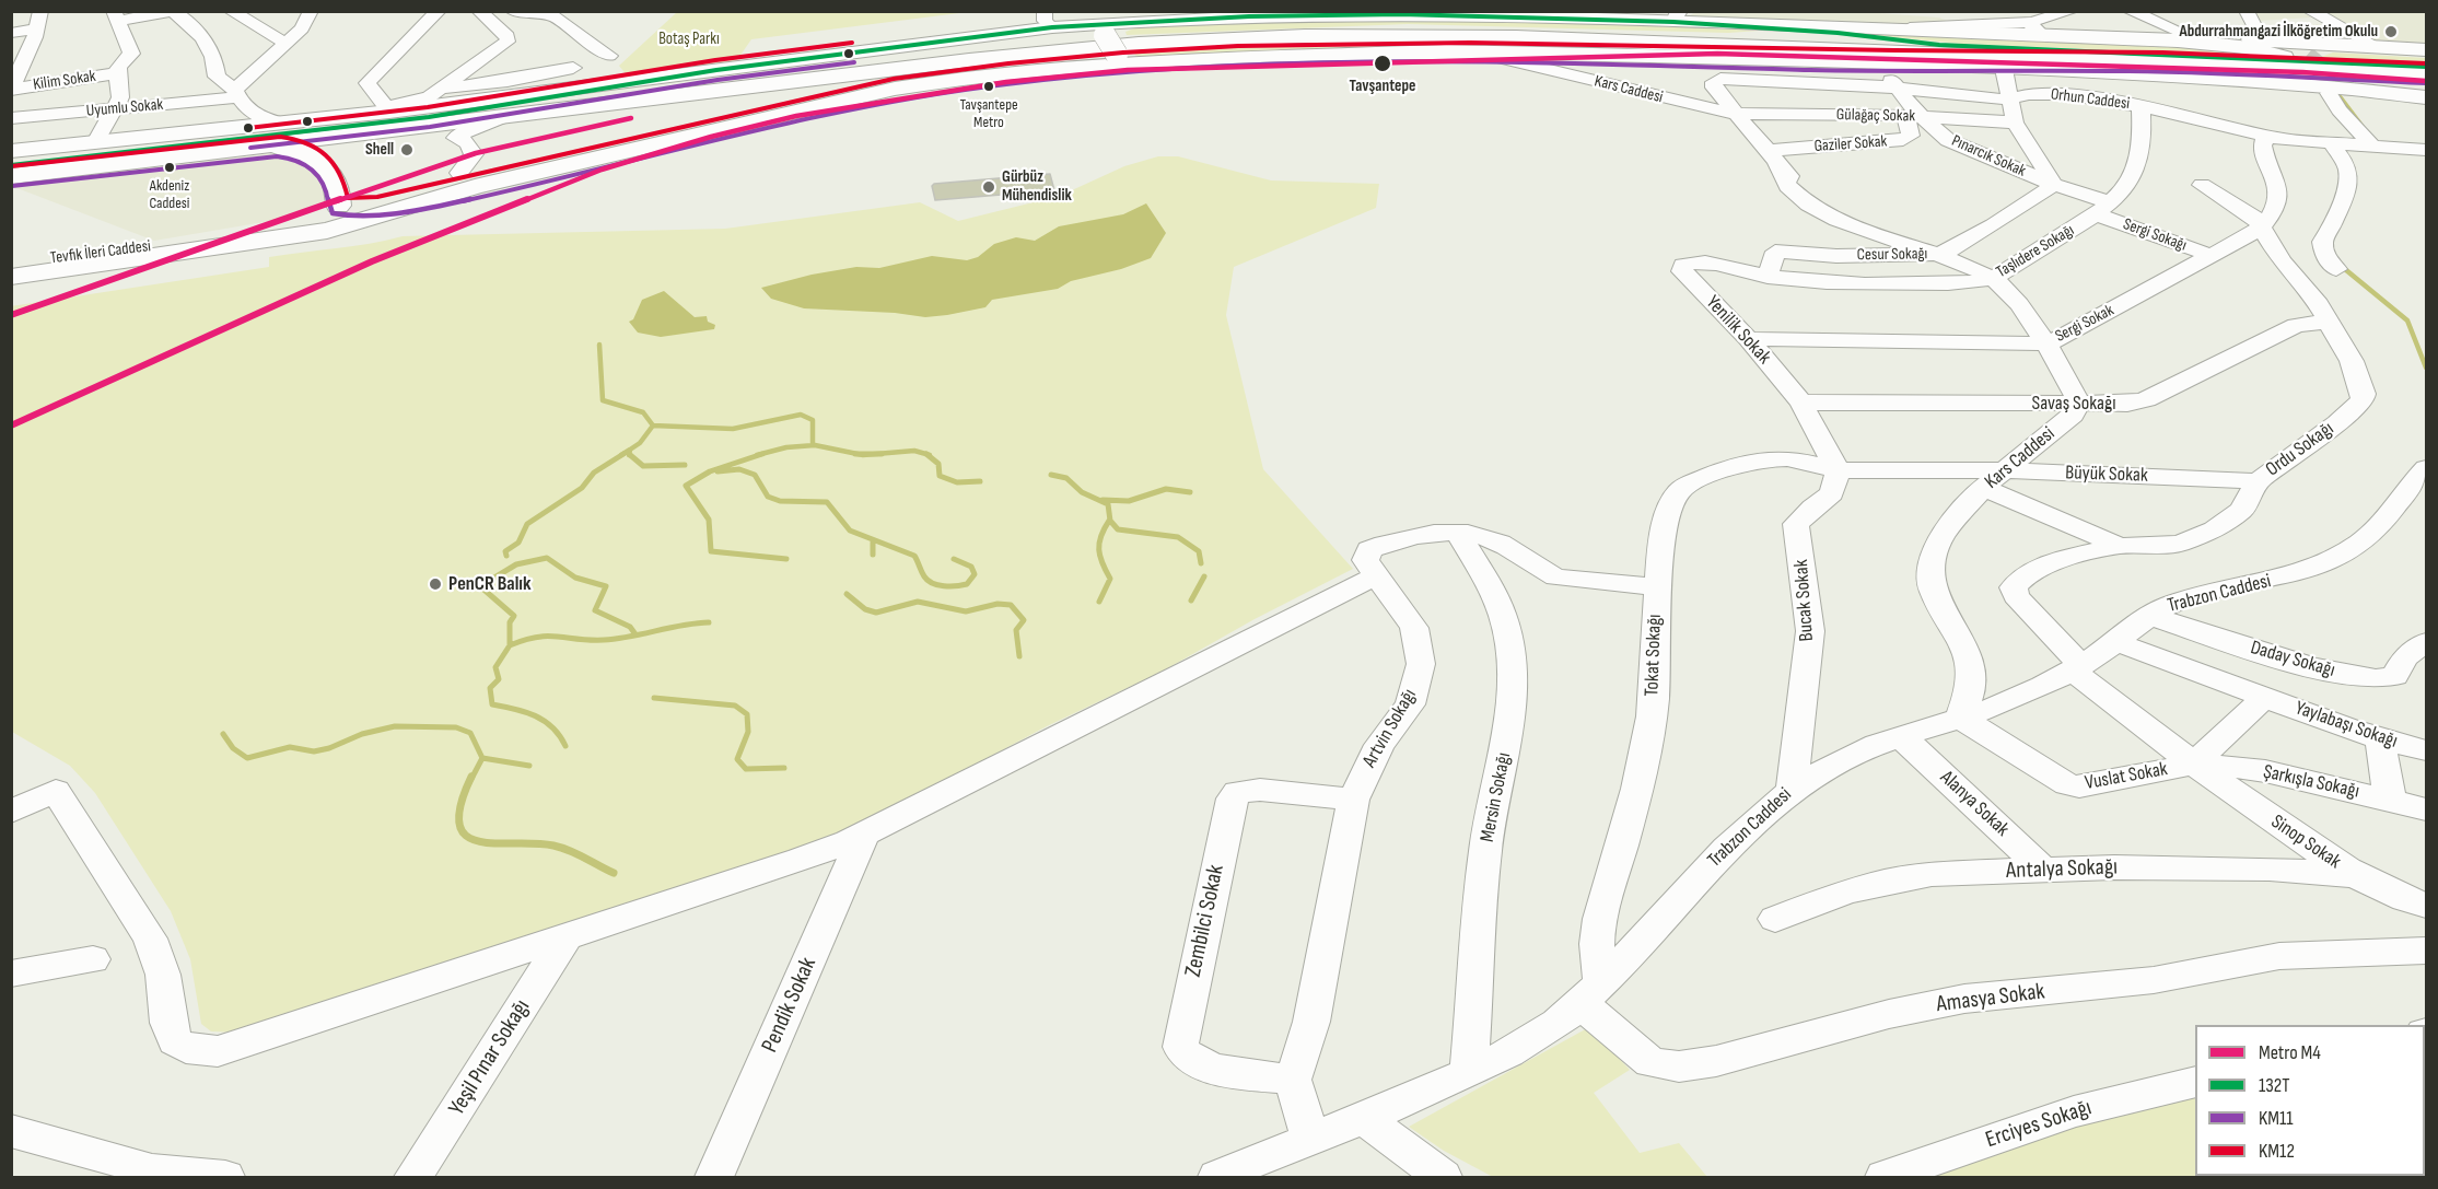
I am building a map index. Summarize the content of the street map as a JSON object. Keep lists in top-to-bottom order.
{
  "streets": {
    "main road": ["Tevfik İleri Caddesi"],
    "street": [
      "Kilim Sokak",
      "Kars Caddesi",
      "Orhun Caddesi",
      "Uyumlu Sokak",
      "Gülağaç Sokak",
      "Gaziler Sokak",
      "Pınarcık Sokak",
      "Sergi Sokağı",
      "Taşlıdere Sokağı",
      "Cesur Sokağı",
      "Sergi Sokak",
      "Yenilik Sokak",
      "Savaş Sokağı",
      "Ordu Sokağı",
      "Büyük Sokak",
      "Trabzon Caddesi",
      "Bucak Sokak",
      "Tokat Sokağı",
      "Daday Sokağı",
      "Yaylabaşı Sokağı",
      "Artvin Sokağı",
      "Vuslat Sokak",
      "Şarkışla Sokağı",
      "Mersin Sokağı",
      "Alanya Sokak",
      "Sinop Sokak",
      "Antalya Sokağı",
      "Zembilci Sokak",
      "Amasya Sokak",
      "Pendik Sokak",
      "Yeşil Pınar Sokağı",
      "Erciyes Sokağı"
    ]
  },
  "crossings": [
    ["Kars Caddesi", "Gülağaç Sokak"],
    ["Kars Caddesi", "Tevfik İleri Caddesi"],
    ["Kars Caddesi", "Savaş Sokağı"],
    ["Kars Caddesi", "Büyük Sokak"],
    ["Kars Caddesi", "Trabzon Caddesi"],
    ["Kars Caddesi", "Vuslat Sokak"],
    ["Orhun Caddesi", "Gülağaç Sokak"],
    ["Orhun Caddesi", "Pınarcık Sokak"],
    ["Orhun Caddesi", "Taşlıdere Sokağı"],
    ["Gülağaç Sokak", "Gaziler Sokak"],
    ["Gülağaç Sokak", "Pınarcık Sokak"],
    ["Gaziler Sokak", "Pınarcık Sokak"],
    ["Pınarcık Sokak", "Sergi Sokağı"],
    ["Pınarcık Sokak", "Taşlıdere Sokağı"],
    ["Pınarcık Sokak", "Tevfik İleri Caddesi"],
    ["Pınarcık Sokak", "Cesur Sokağı"],
    ["Sergi Sokağı", "Taşlıdere Sokağı"],
    ["Sergi Sokağı", "Sergi Sokak"],
    ["Taşlıdere Sokağı", "Cesur Sokağı"],
    ["Taşlıdere Sokağı", "Yenilik Sokak"],
    ["Cesur Sokağı", "Yenilik Sokak"],
    ["Sergi Sokak", "Yenilik Sokak"],
    ["Sergi Sokak", "Ordu Sokağı"],
    ["Yenilik Sokak", "Savaş Sokağı"],
    ["Yenilik Sokak", "Büyük Sokak"],
    ["Yenilik Sokak", "Bucak Sokak"],
    ["Yenilik Sokak", "Tokat Sokağı"],
    ["Savaş Sokağı", "Ordu Sokağı"],
    ["Ordu Sokağı", "Büyük Sokak"],
    ["Ordu Sokağı", "Trabzon Caddesi"],
    ["Ordu Sokağı", "Sinop Sokak"],
    ["Büyük Sokak", "Bucak Sokak"],
    ["Büyük Sokak", "Tokat Sokağı"],
    ["Trabzon Caddesi", "Bucak Sokak"],
    ["Trabzon Caddesi", "Tokat Sokağı"],
    ["Trabzon Caddesi", "Daday Sokağı"],
    ["Trabzon Caddesi", "Yaylabaşı Sokağı"],
    ["Trabzon Caddesi", "Vuslat Sokak"],
    ["Trabzon Caddesi", "Mersin Sokağı"],
    ["Trabzon Caddesi", "Alanya Sokak"],
    ["Trabzon Caddesi", "Sinop Sokak"],
    ["Trabzon Caddesi", "Amasya Sokak"],
    ["Bucak Sokak", "Tokat Sokağı"],
    ["Tokat Sokağı", "Artvin Sokağı"],
    ["Tokat Sokağı", "Amasya Sokak"],
    ["Artvin Sokağı", "Mersin Sokağı"],
    ["Artvin Sokağı", "Zembilci Sokak"],
    ["Vuslat Sokak", "Şarkışla Sokağı"],
    ["Vuslat Sokak", "Sinop Sokak"],
    ["Şarkışla Sokağı", "Sinop Sokak"],
    ["Alanya Sokak", "Antalya Sokağı"],
    ["Sinop Sokak", "Antalya Sokağı"]
  ],
  "parks": ["Botaş Parkı"],
  "places": [
    "Abdurrahmangazi İlköğretim Okulu",
    "Tavşantepe",
    "Tavşantepe Metro",
    "Shell",
    "Akdeni̇z Caddesi̇",
    "Gürbüz Mühendislik",
    "PenCR Balık"
  ],
  "lines": [
    "transit line 132T",
    "transit line KM12",
    "metro line M4",
    "transit line KM11"
  ],
  "legend": [
    "Metro M4",
    "132T",
    "KM11",
    "KM12"
  ]
}
